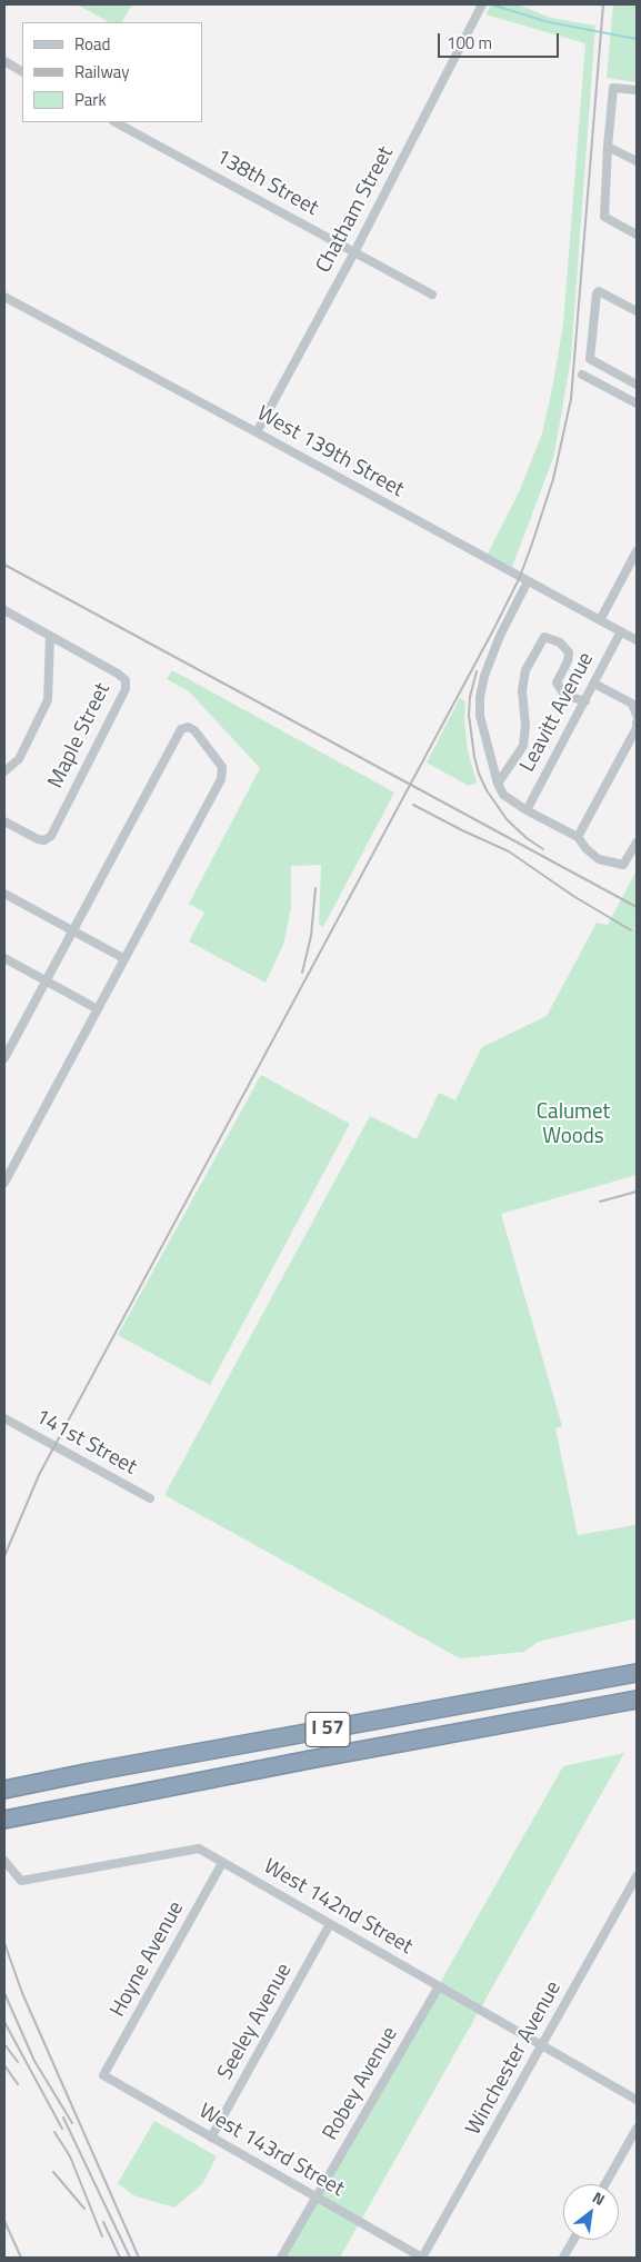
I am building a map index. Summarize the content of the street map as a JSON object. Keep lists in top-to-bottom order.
{
  "streets": {
    "highway": ["I 57"],
    "street": [
      "138th Street",
      "Chatham Street",
      "West 139th Street",
      "Leavitt Avenue",
      "Maple Street",
      "141st Street",
      "West 142nd Street",
      "Hoyne Avenue",
      "Seeley Avenue",
      "Winchester Avenue",
      "Robey Avenue",
      "West 143rd Street"
    ]
  },
  "crossings": [
    ["138th Street", "Chatham Street"],
    ["Chatham Street", "West 139th Street"],
    ["West 139th Street", "Leavitt Avenue"],
    ["West 142nd Street", "Hoyne Avenue"],
    ["West 142nd Street", "Seeley Avenue"],
    ["West 142nd Street", "Winchester Avenue"],
    ["West 142nd Street", "Robey Avenue"],
    ["Hoyne Avenue", "West 143rd Street"],
    ["Seeley Avenue", "West 143rd Street"],
    ["Winchester Avenue", "West 143rd Street"],
    ["Robey Avenue", "West 143rd Street"]
  ],
  "parks": ["Calumet Woods"],
  "legend": ["Road", "Railway", "Park"],
  "scale_bar": "100 m",
  "north": "top right"
}
